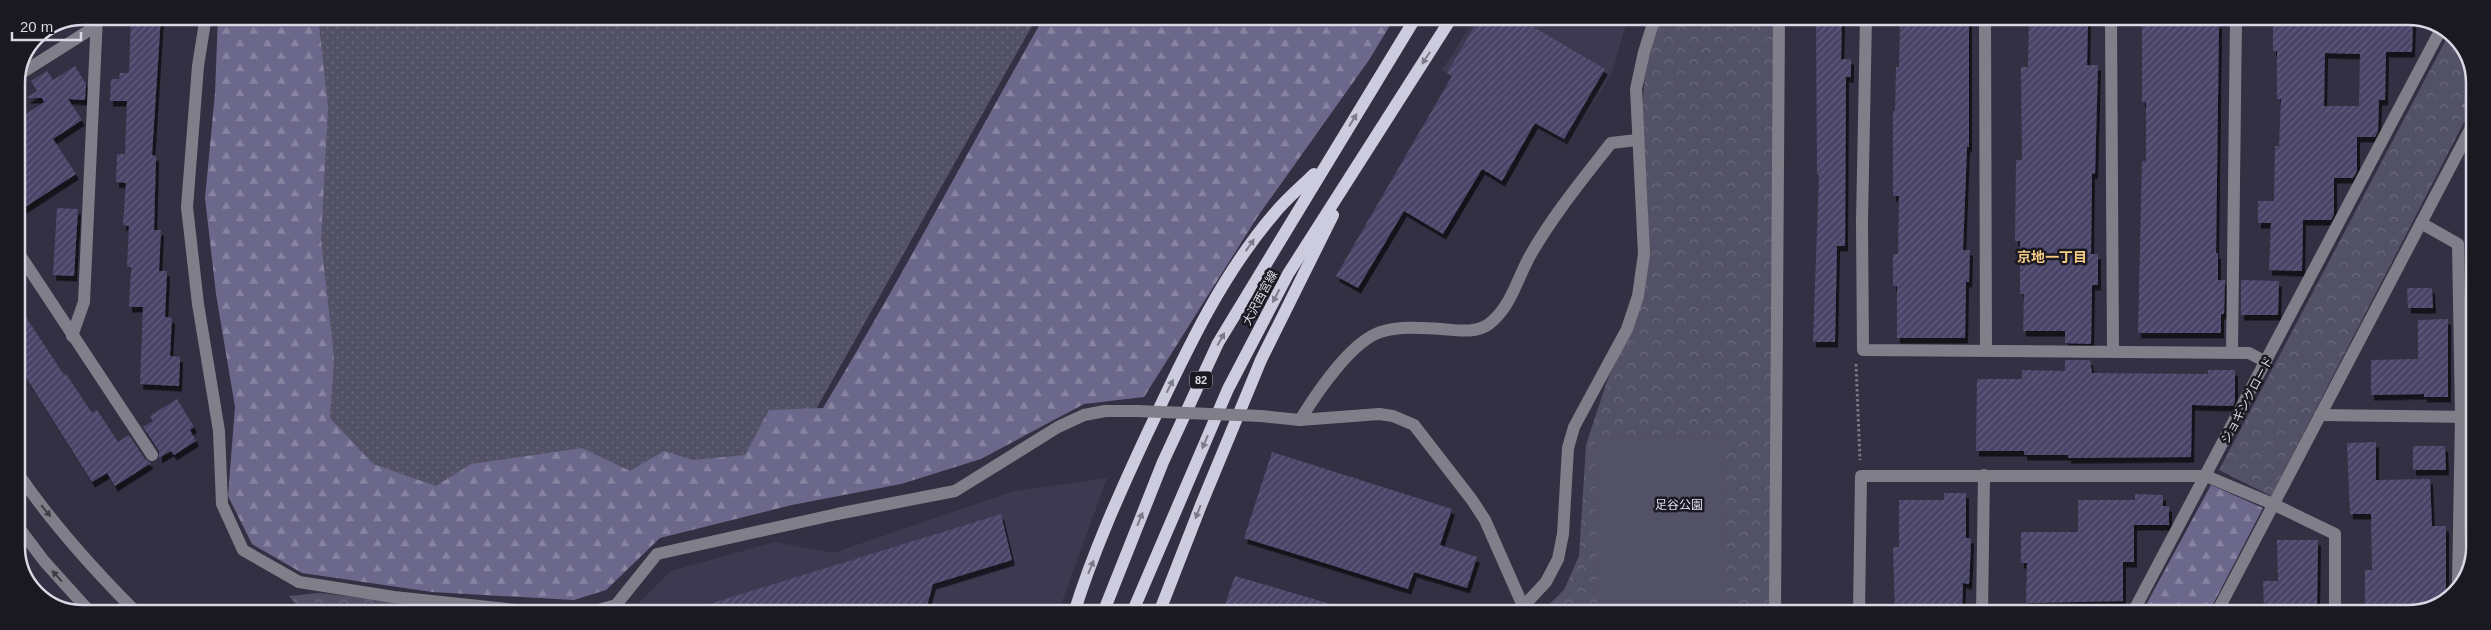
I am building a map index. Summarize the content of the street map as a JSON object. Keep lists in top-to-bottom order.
{
  "streets": {
    "main road": ["大沢西宮線", "82"]
  },
  "districts": ["京地一丁目"],
  "parks": ["足谷公園"],
  "scale_bar": "20 m"
}
